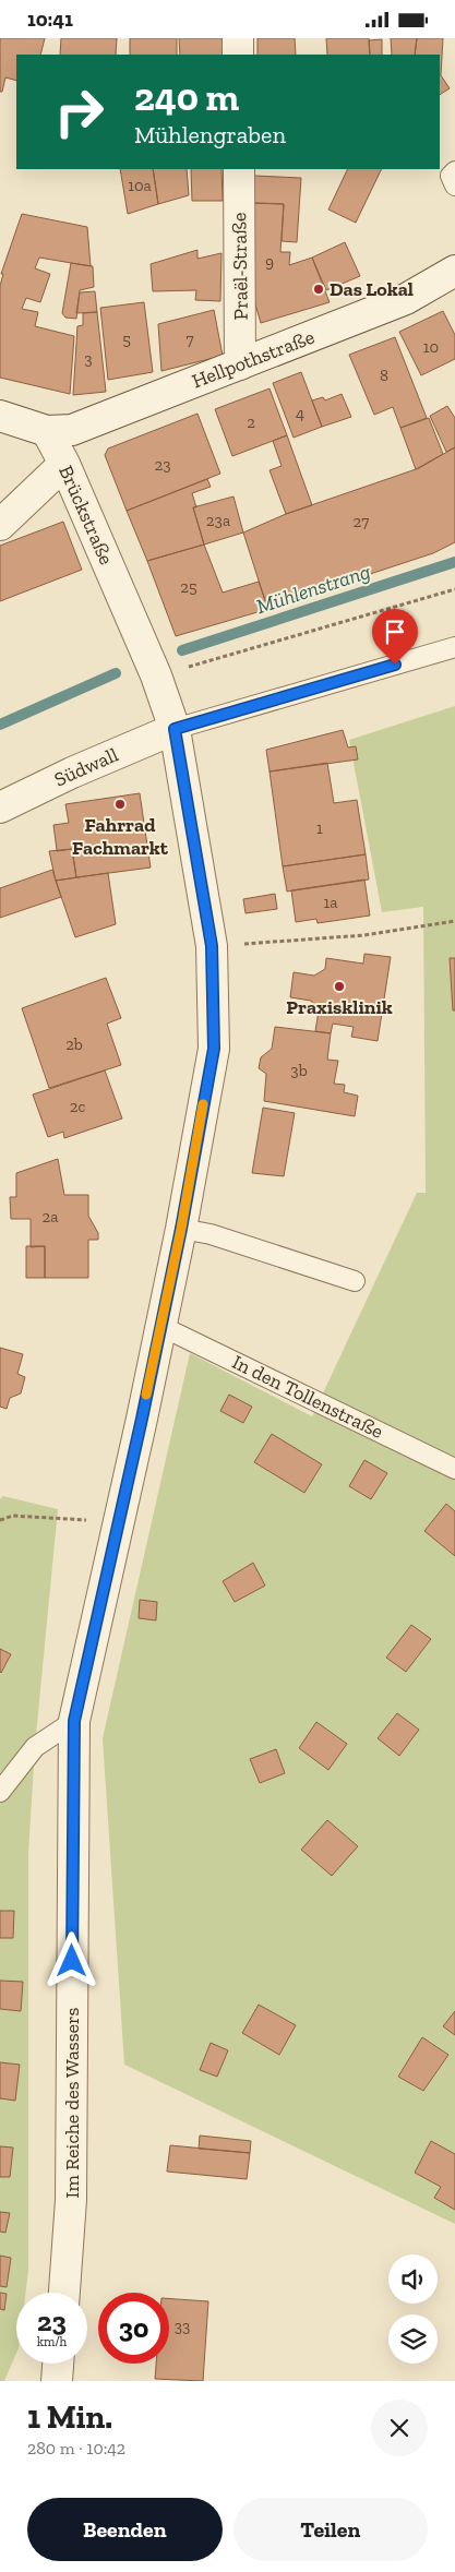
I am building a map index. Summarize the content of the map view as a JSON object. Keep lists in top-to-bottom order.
{
  "streets": {
    "street": [
      "Praël-Straße",
      "Hellpothstraße",
      "Brückstraße",
      "Südwall",
      "Im Reiche des Wassers"
    ],
    "lane": ["In den Tollenstraße"]
  },
  "crossings": [
    ["Praël-Straße", "Hellpothstraße"],
    ["Hellpothstraße", "Brückstraße"],
    ["Brückstraße", "Im Reiche des Wassers"],
    ["Südwall", "Im Reiche des Wassers"],
    ["In den Tollenstraße", "Im Reiche des Wassers"]
  ],
  "water": ["Mühlenstrang"],
  "places": ["Das Lokal", "Fahrrad Fachmarkt", "Praxisklinik"],
  "house_numbers": [
    "10a",
    "9",
    "5",
    "7",
    "10",
    "3",
    "8",
    "4",
    "2",
    "23",
    "23a",
    "27",
    "25",
    "1",
    "1a",
    "2b",
    "3b",
    "2c",
    "2a",
    "33"
  ],
  "page": {
    "status": "10:41",
    "turn": ["240 m", "Mühlengraben"],
    "speed": "23 km/h",
    "limit": "30",
    "heading": ["1 Min.", "280 m · 10:42"],
    "buttons": ["Beenden", "Teilen"]
  }
}
